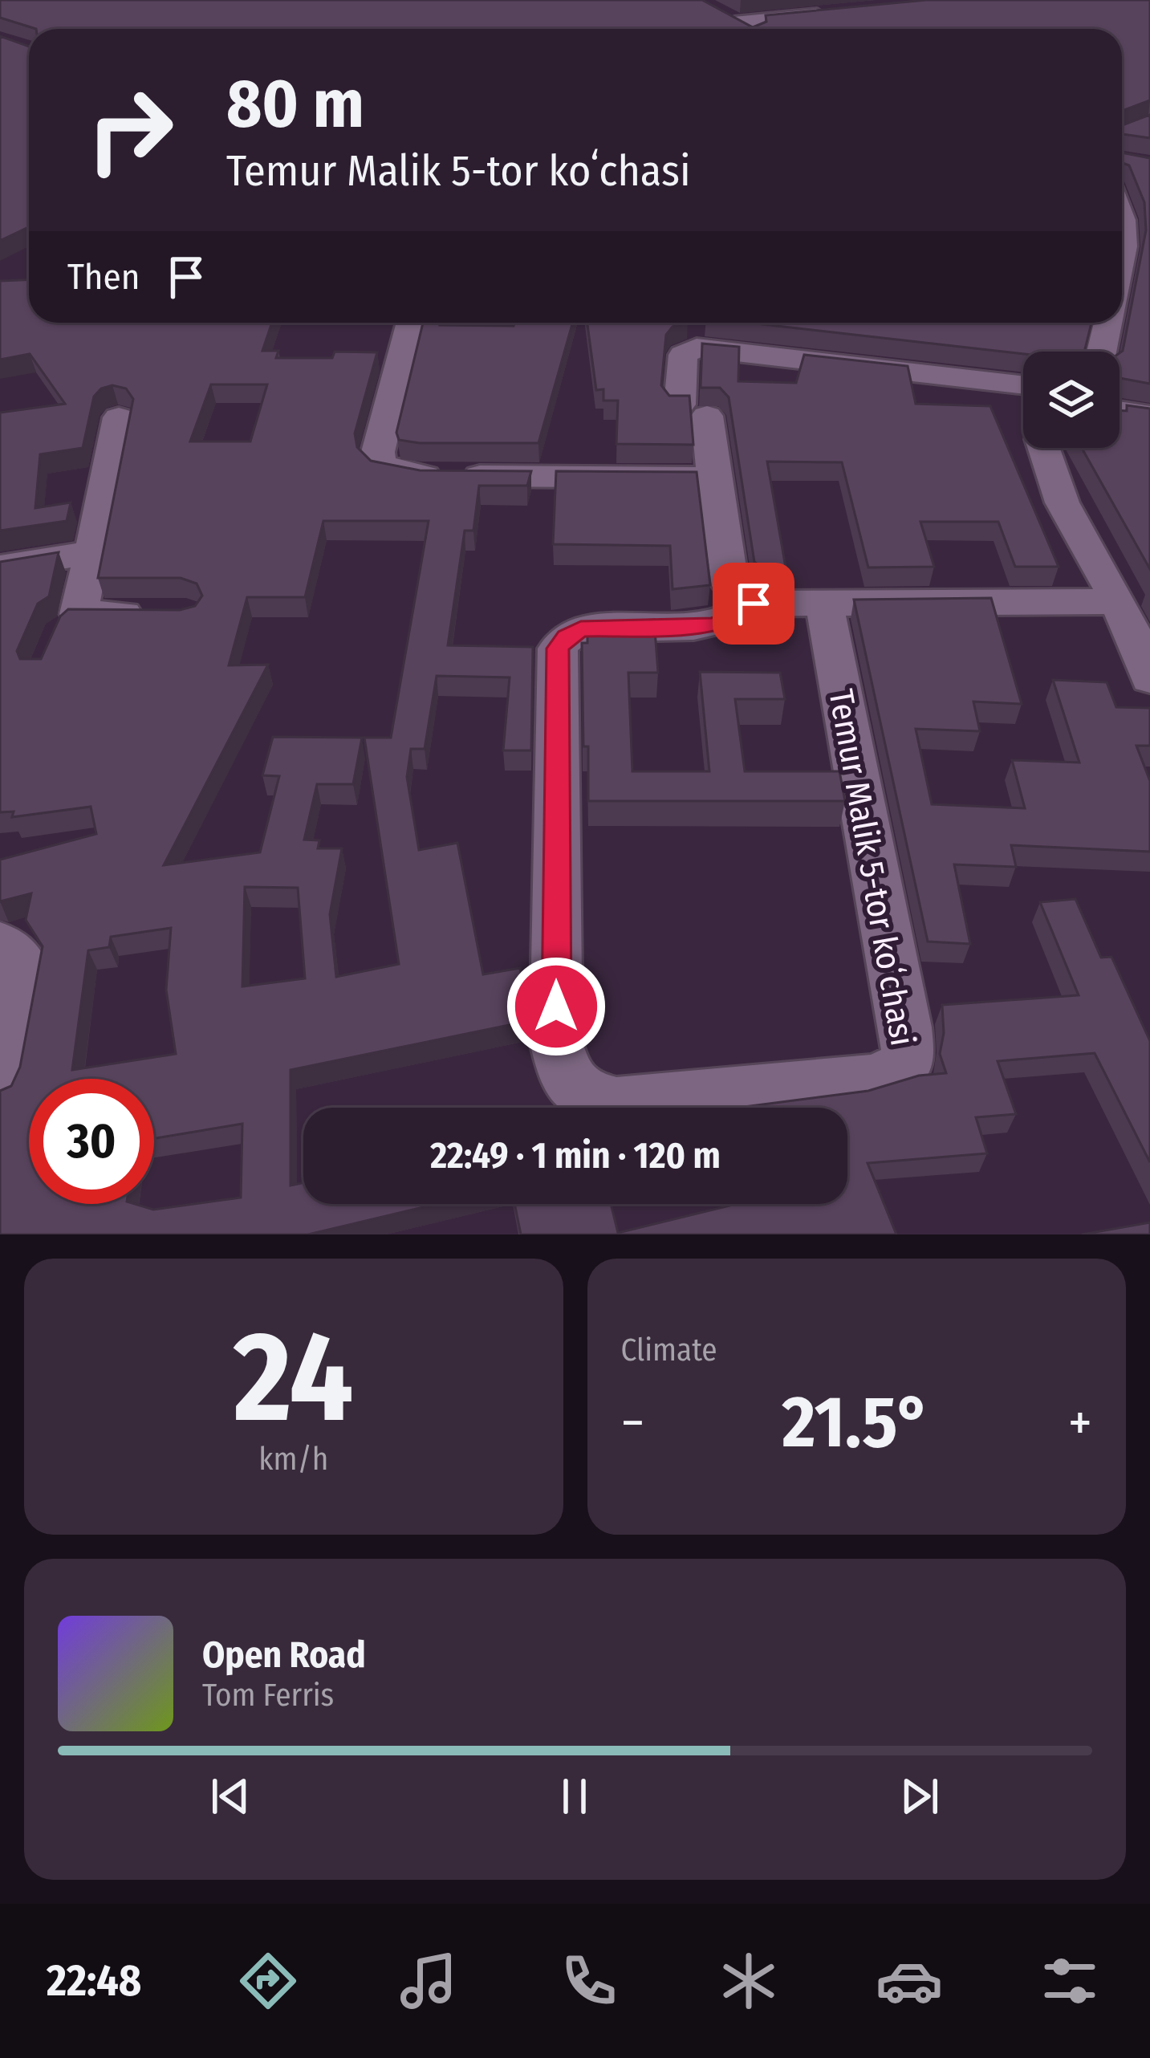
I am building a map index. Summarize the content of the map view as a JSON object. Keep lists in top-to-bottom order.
{
  "streets": {
    "street": ["Temur Malik 5-tor koʻchasi"]
  },
  "page": {
    "turn": ["80 m", "Temur Malik 5-tor koʻchasi"],
    "then": "Then",
    "limit": "30",
    "trip": "22:49 · 1 min · 120 m",
    "tile": [
      ["24", "km/h"],
      "Climate"
    ],
    "heat": ["−", "21.5°", "+"],
    "song": ["Open Road", "Tom Ferris"],
    "tabs": "22:48"
  }
}
